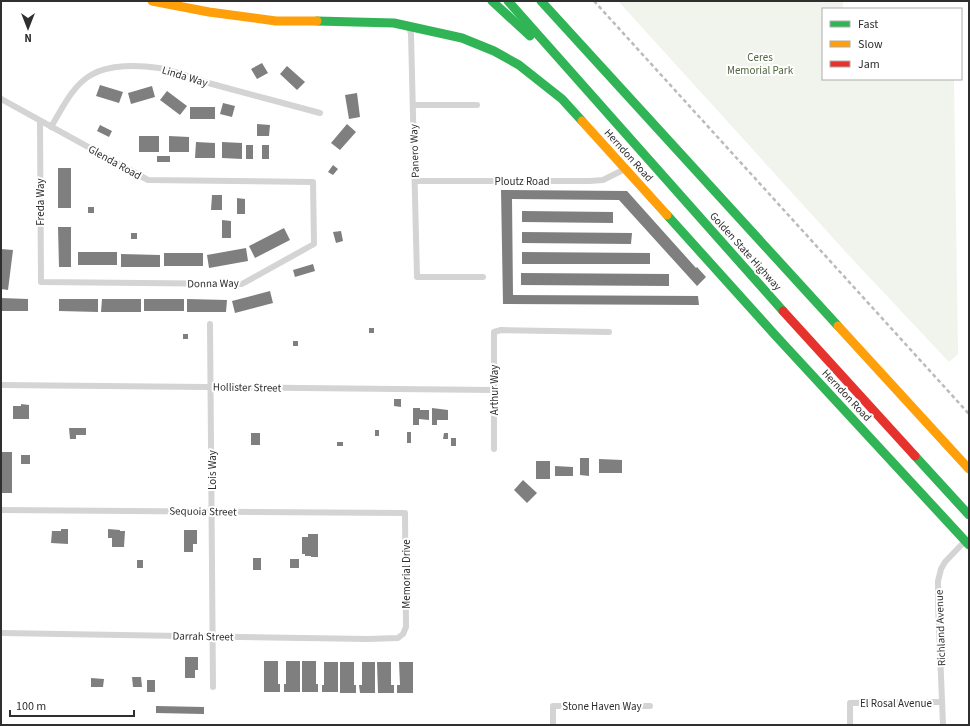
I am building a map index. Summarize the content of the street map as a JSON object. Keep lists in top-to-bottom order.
{
  "streets": {
    "main road": ["Herndon Road", "Golden State Highway"],
    "street": [
      "Linda Way",
      "Panero Way",
      "Glenda Road",
      "Ploutz Road",
      "Freda Way",
      "Donna Way",
      "Hollister Street",
      "Arthur Way",
      "Lois Way",
      "Sequoia Street",
      "Memorial Drive",
      "Richland Avenue",
      "Darrah Street",
      "El Rosal Avenue",
      "Stone Haven Way"
    ]
  },
  "crossings": [
    ["Linda Way", "Glenda Road"],
    ["Panero Way", "Herndon Road"],
    ["Panero Way", "Ploutz Road"],
    ["Herndon Road", "Ploutz Road"],
    ["Herndon Road", "Richland Avenue"],
    ["Glenda Road", "Freda Way"],
    ["Glenda Road", "Donna Way"],
    ["Freda Way", "Donna Way"],
    ["Hollister Street", "Arthur Way"],
    ["Hollister Street", "Lois Way"],
    ["Lois Way", "Sequoia Street"],
    ["Lois Way", "Darrah Street"],
    ["Sequoia Street", "Memorial Drive"],
    ["Memorial Drive", "Darrah Street"],
    ["Richland Avenue", "El Rosal Avenue"]
  ],
  "parks": ["Ceres Memorial Park"],
  "legend": ["Fast", "Slow", "Jam"],
  "scale_bar": "100 m",
  "north": "bottom"
}
